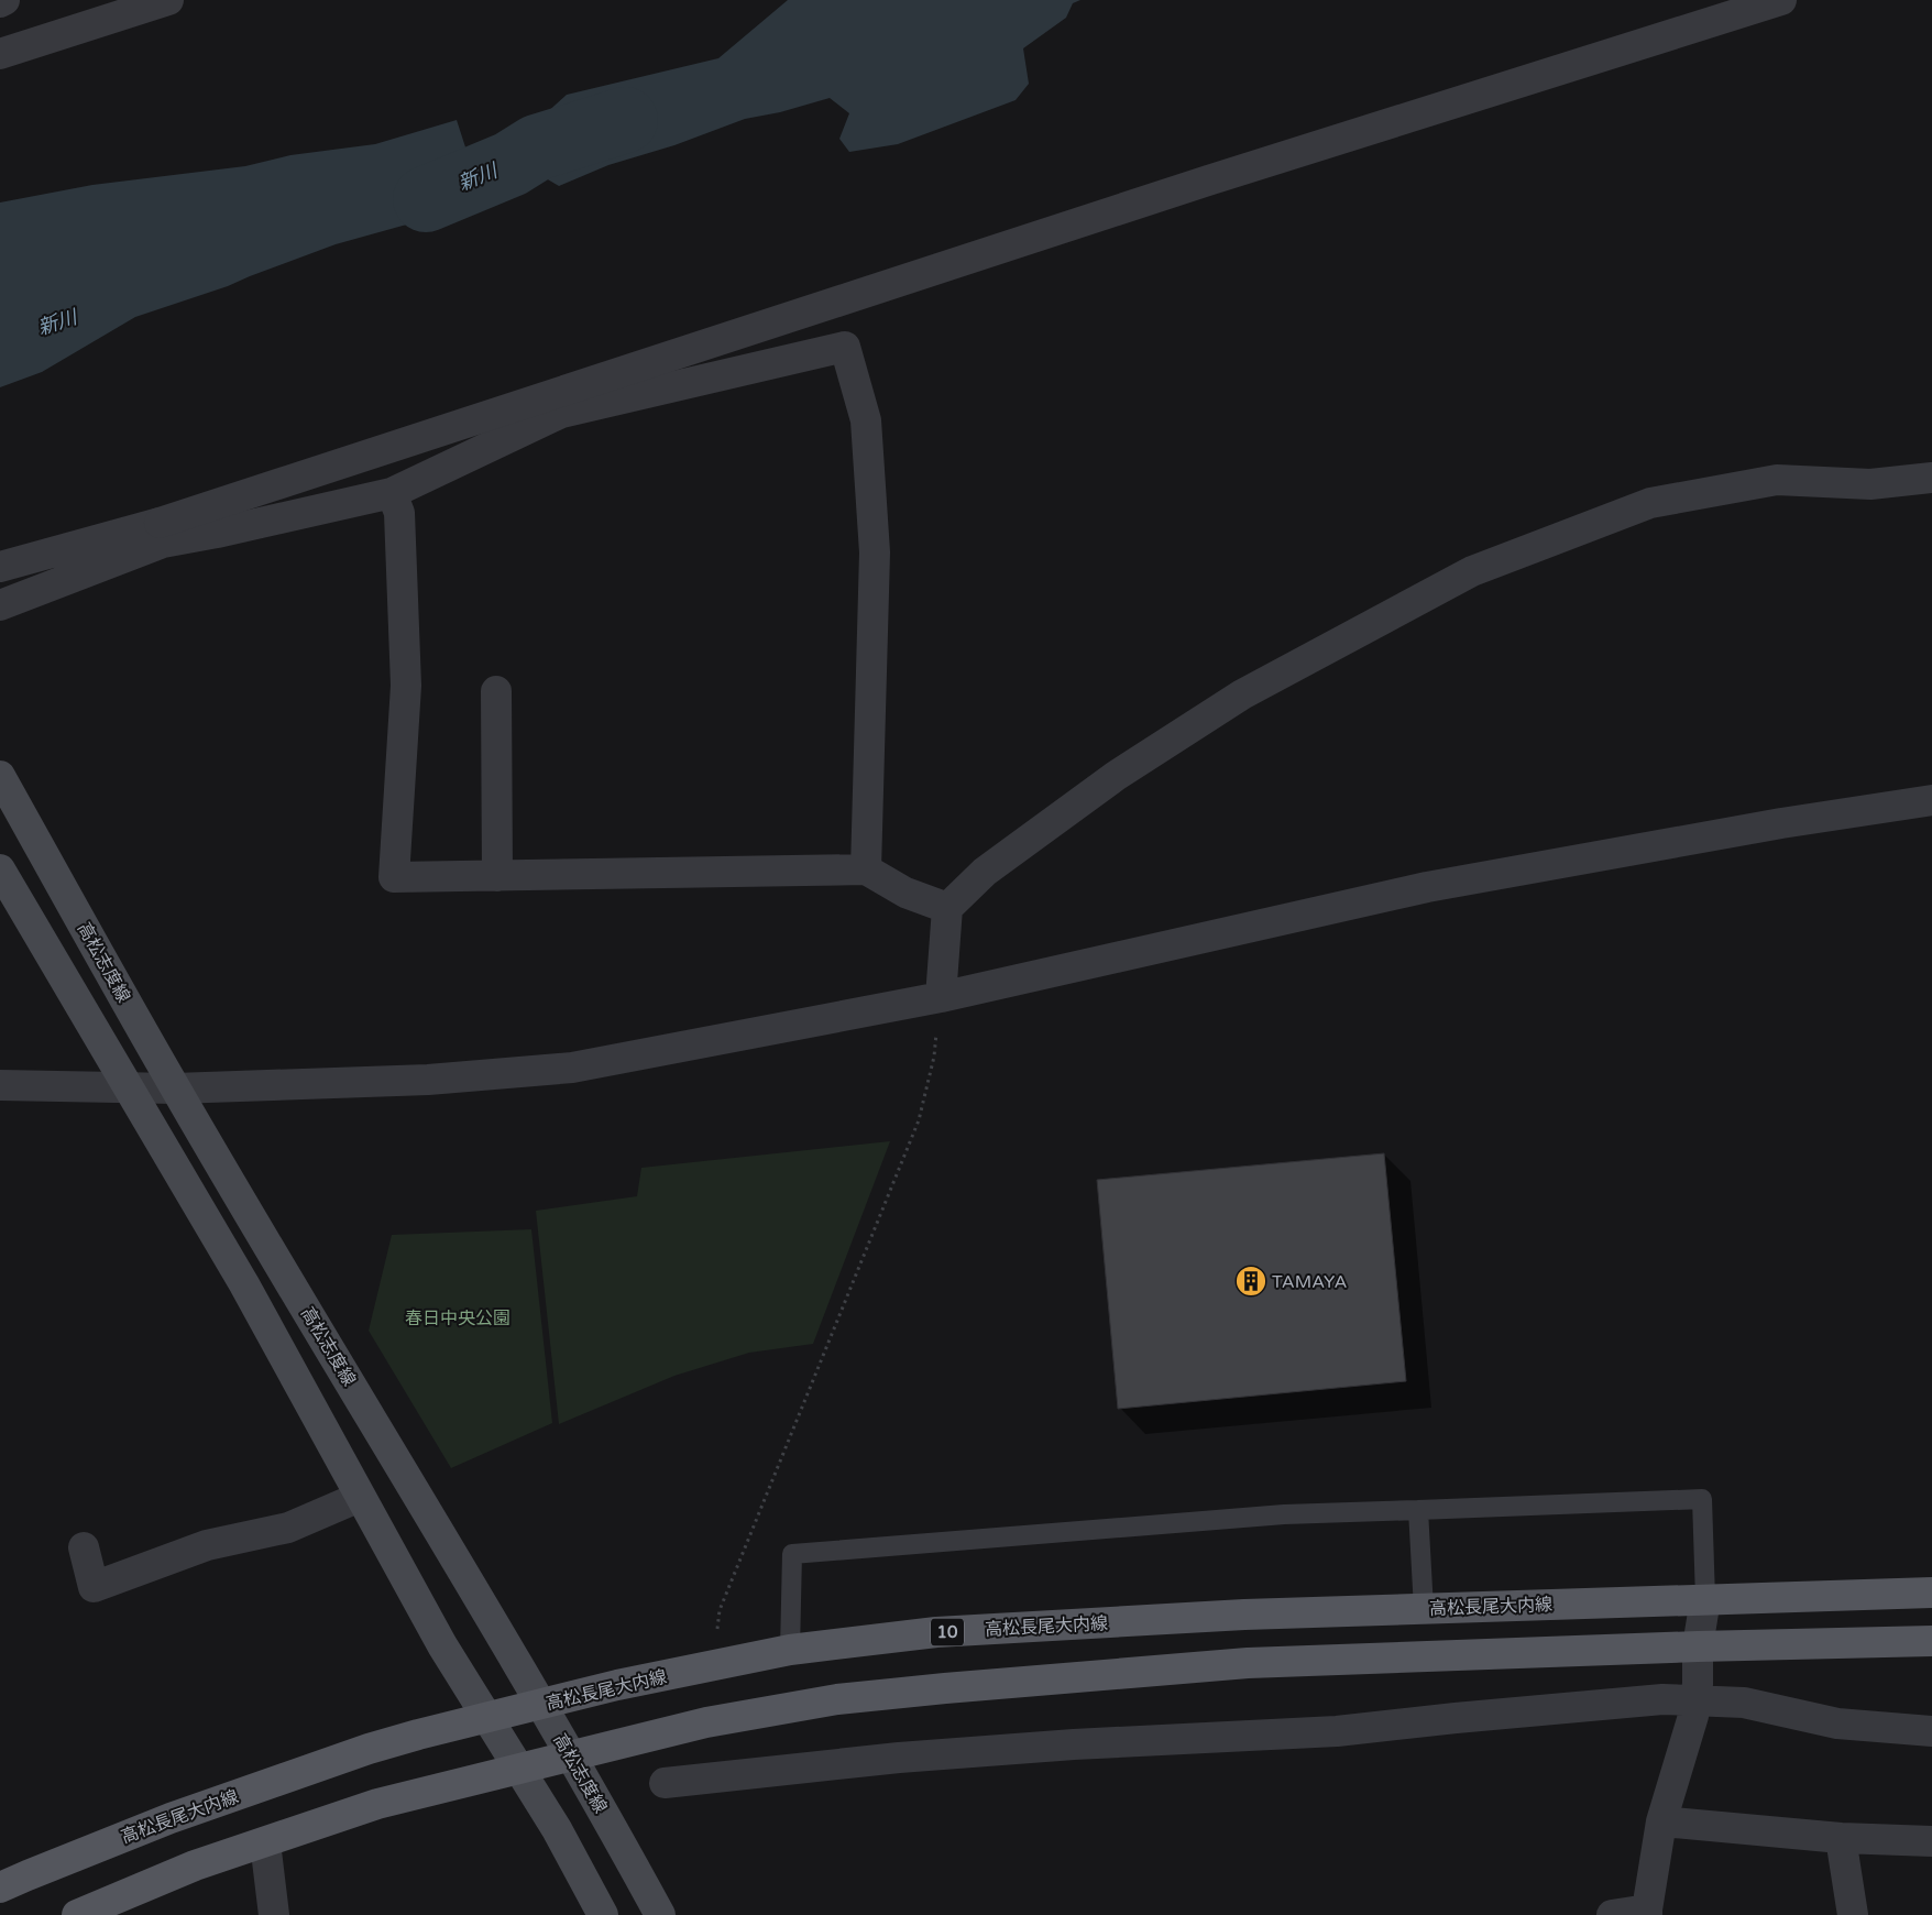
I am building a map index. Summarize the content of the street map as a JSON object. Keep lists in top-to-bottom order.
{
  "streets": {
    "main road": ["高松志度線", "高松長尾大内線", "10"]
  },
  "crossings": [
    ["高松志度線", "高松長尾大内線"]
  ],
  "water": ["新川"],
  "parks": ["春日中央公園"],
  "places": {
    "building": ["TAMAYA"]
  }
}
